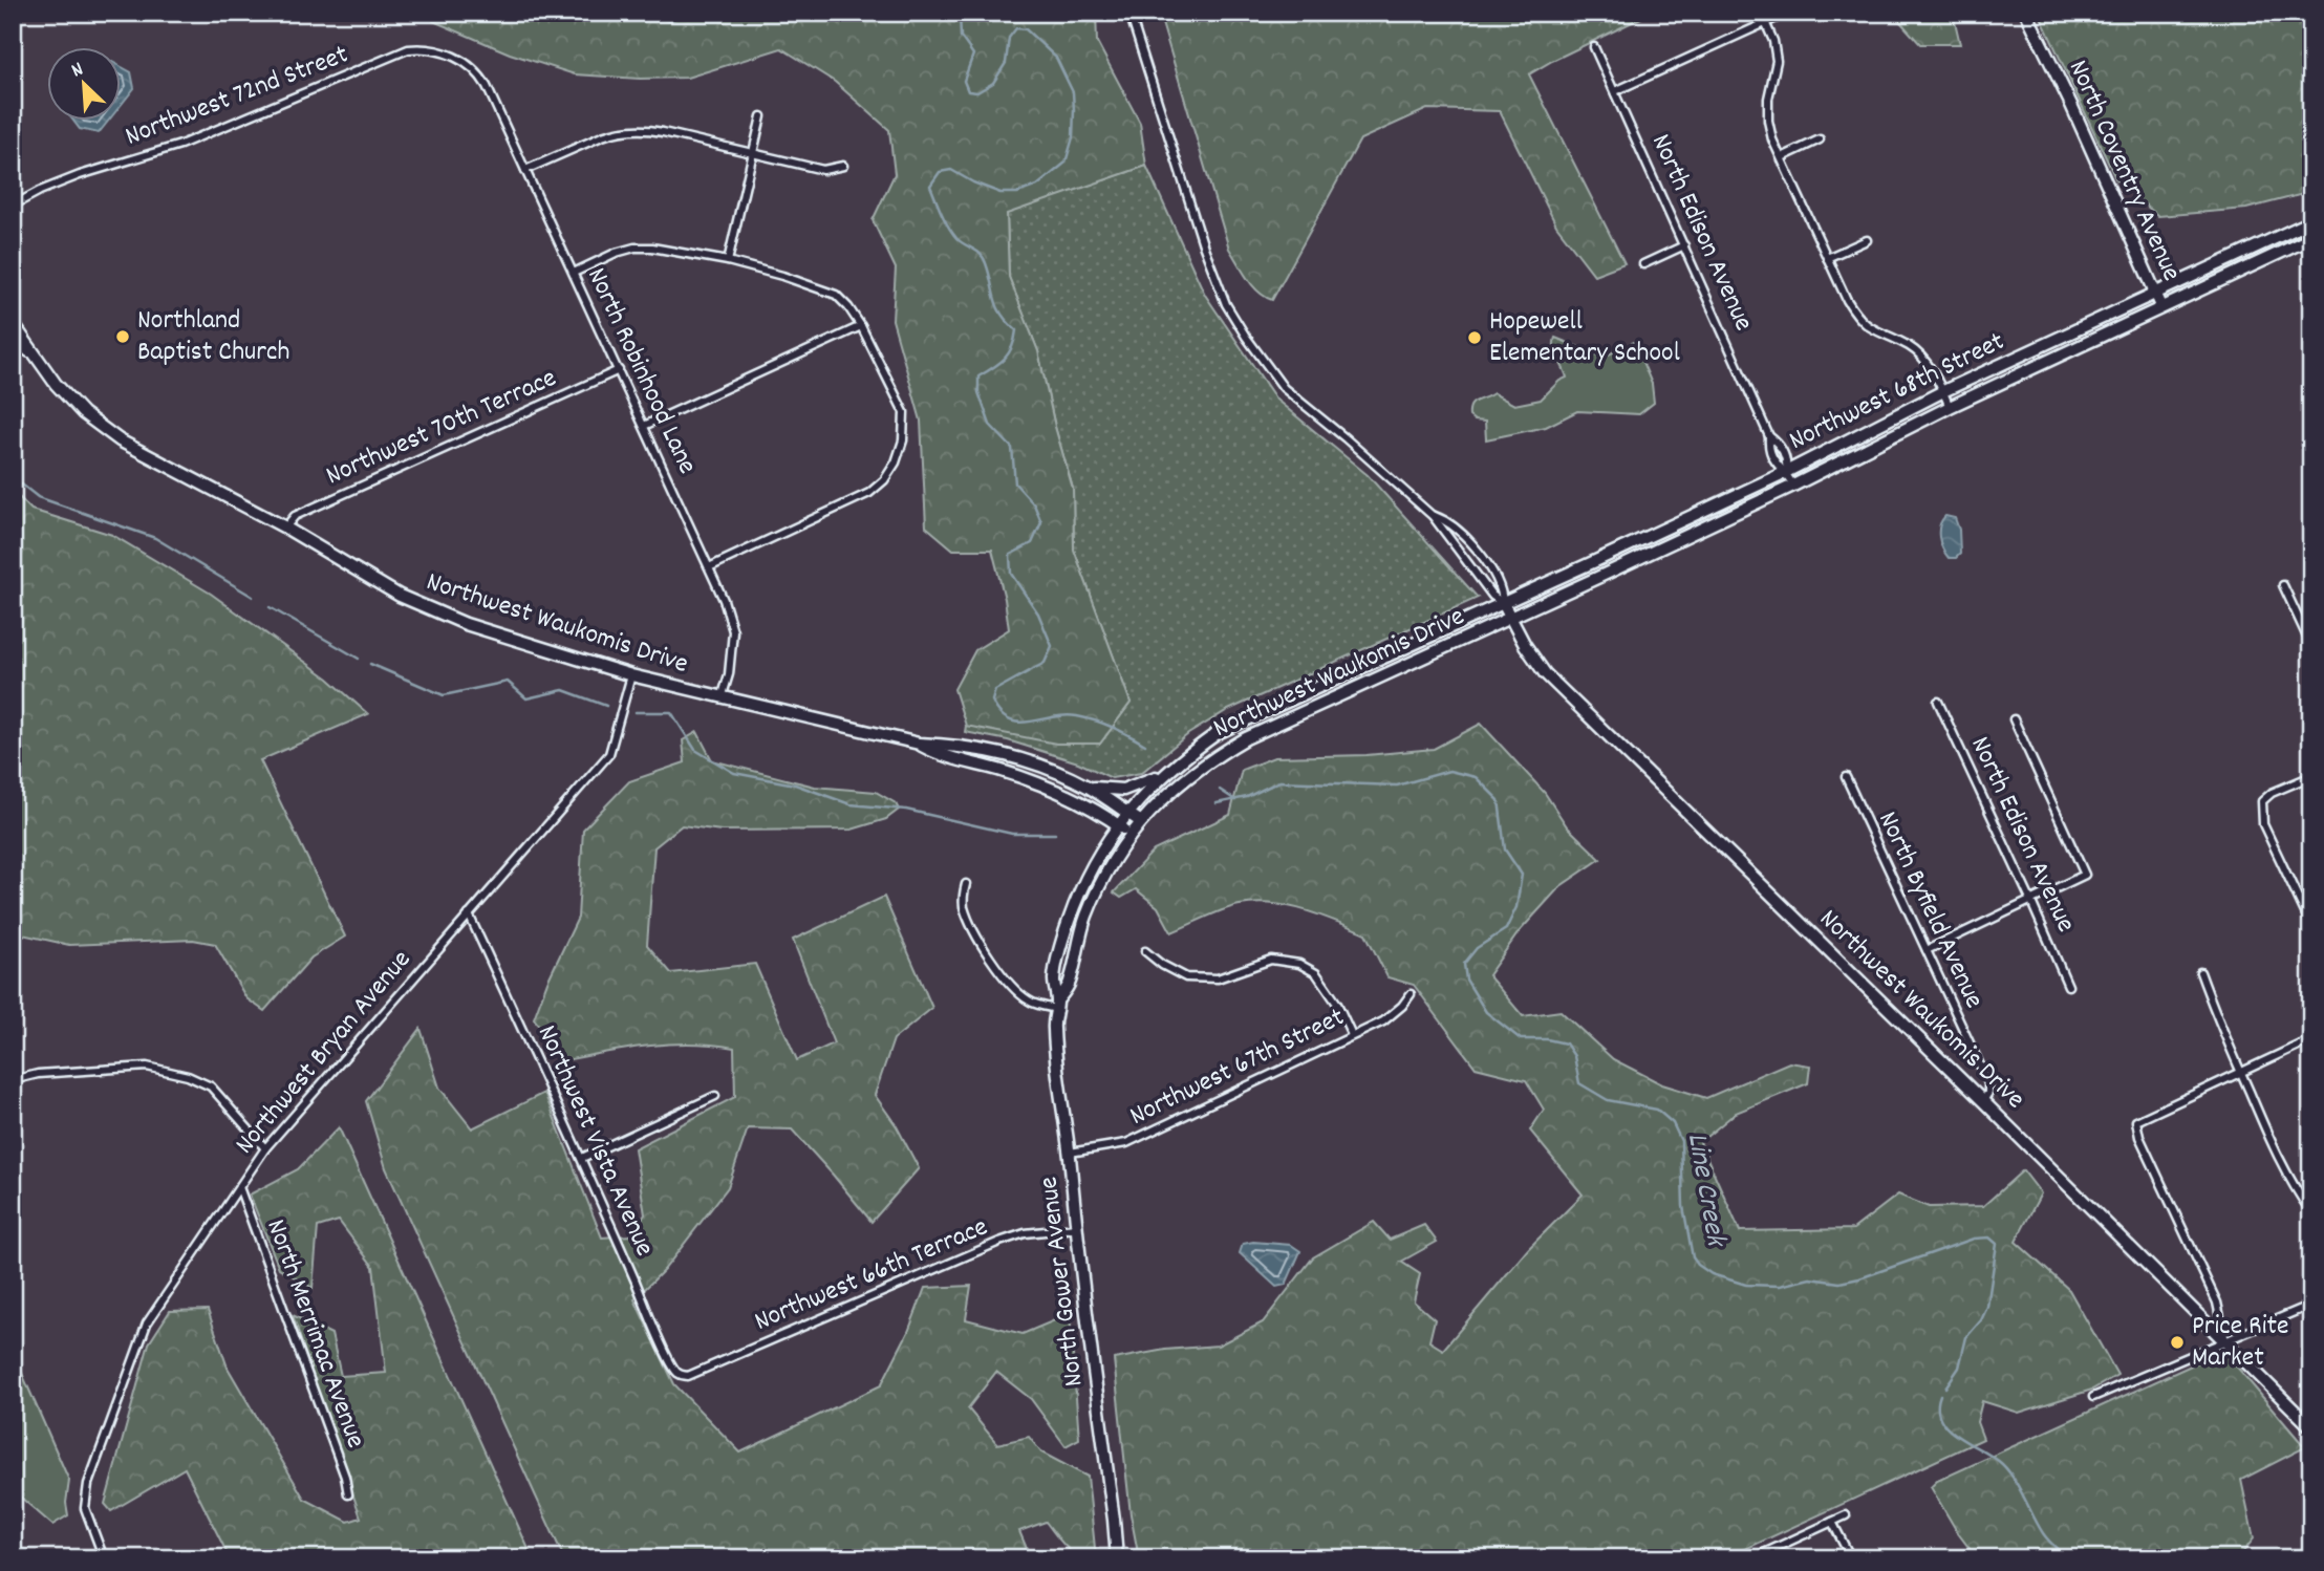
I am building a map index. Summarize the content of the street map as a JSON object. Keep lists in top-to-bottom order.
{
  "streets": {
    "main road": [
      "North Coventry Avenue",
      "Northwest 68th Street",
      "Northwest Waukomis Drive",
      "North Gower Avenue"
    ],
    "street": [
      "Northwest 72nd Street",
      "North Edison Avenue",
      "North Robinhood Lane",
      "Northwest 70th Terrace",
      "North Byfield Avenue",
      "Northwest Bryan Avenue",
      "Northwest 67th Street",
      "Northwest Vista Avenue",
      "Northwest 66th Terrace",
      "North Merrimac Avenue"
    ]
  },
  "crossings": [
    ["Northwest 72nd Street", "North Robinhood Lane"],
    ["North Coventry Avenue", "Northwest 68th Street"],
    ["North Edison Avenue", "Northwest 68th Street"],
    ["North Robinhood Lane", "Northwest 70th Terrace"],
    ["North Robinhood Lane", "Northwest Waukomis Drive"],
    ["Northwest 68th Street", "Northwest Waukomis Drive"],
    ["Northwest 70th Terrace", "Northwest Waukomis Drive"],
    ["Northwest Waukomis Drive", "North Byfield Avenue"],
    ["Northwest Waukomis Drive", "Northwest Bryan Avenue"],
    ["Northwest Waukomis Drive", "North Gower Avenue"],
    ["Northwest Bryan Avenue", "Northwest Vista Avenue"],
    ["Northwest Bryan Avenue", "North Merrimac Avenue"],
    ["Northwest 67th Street", "North Gower Avenue"],
    ["Northwest Vista Avenue", "Northwest 66th Terrace"],
    ["Northwest 66th Terrace", "North Gower Avenue"]
  ],
  "water": ["Line Creek"],
  "places": ["Northland Baptist Church", "Hopewell Elementary School", "Price Rite Market"],
  "north": "top left"
}
